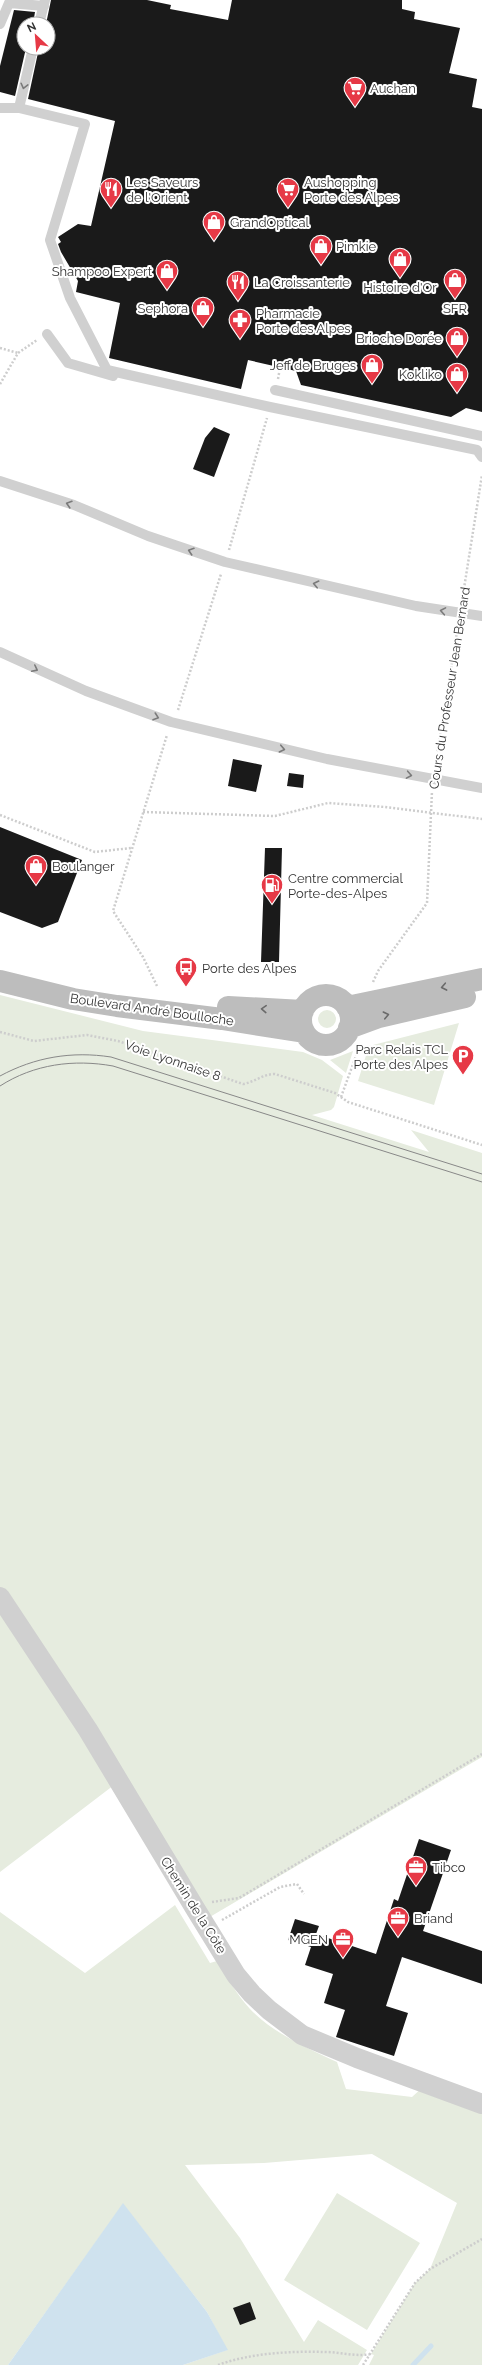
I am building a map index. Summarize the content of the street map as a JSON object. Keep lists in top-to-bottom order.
{
  "streets": {
    "main road": ["Boulevard André Boulloche"],
    "street": ["Chemin de la Côte"],
    "path": ["Cours du Professeur Jean Bernard", "Voie Lyonnaise 8"]
  },
  "places": {
    "supermarket": ["Auchan", "Aushopping Porte des Alpes"],
    "restaurant": ["Les Saveurs de l'Orient", "La Croissanterie"],
    "shop": [
      "GrandOptical",
      "Pimkie",
      "Histoire d'Or",
      "Shampoo Expert",
      "SFR",
      "Sephora",
      "Brioche Dorée",
      "Jeff de Bruges",
      "Kokliko",
      "Boulanger"
    ],
    "pharmacy": ["Pharmacie Porte des Alpes"],
    "fuel station": ["Centre commercial Porte-des-Alpes"],
    "bus stop": ["Porte des Alpes"],
    "parking": ["Parc Relais TCL Porte des Alpes"],
    "office": ["Tibco", "Briand", "MGEN"]
  },
  "north": "top left"
}
